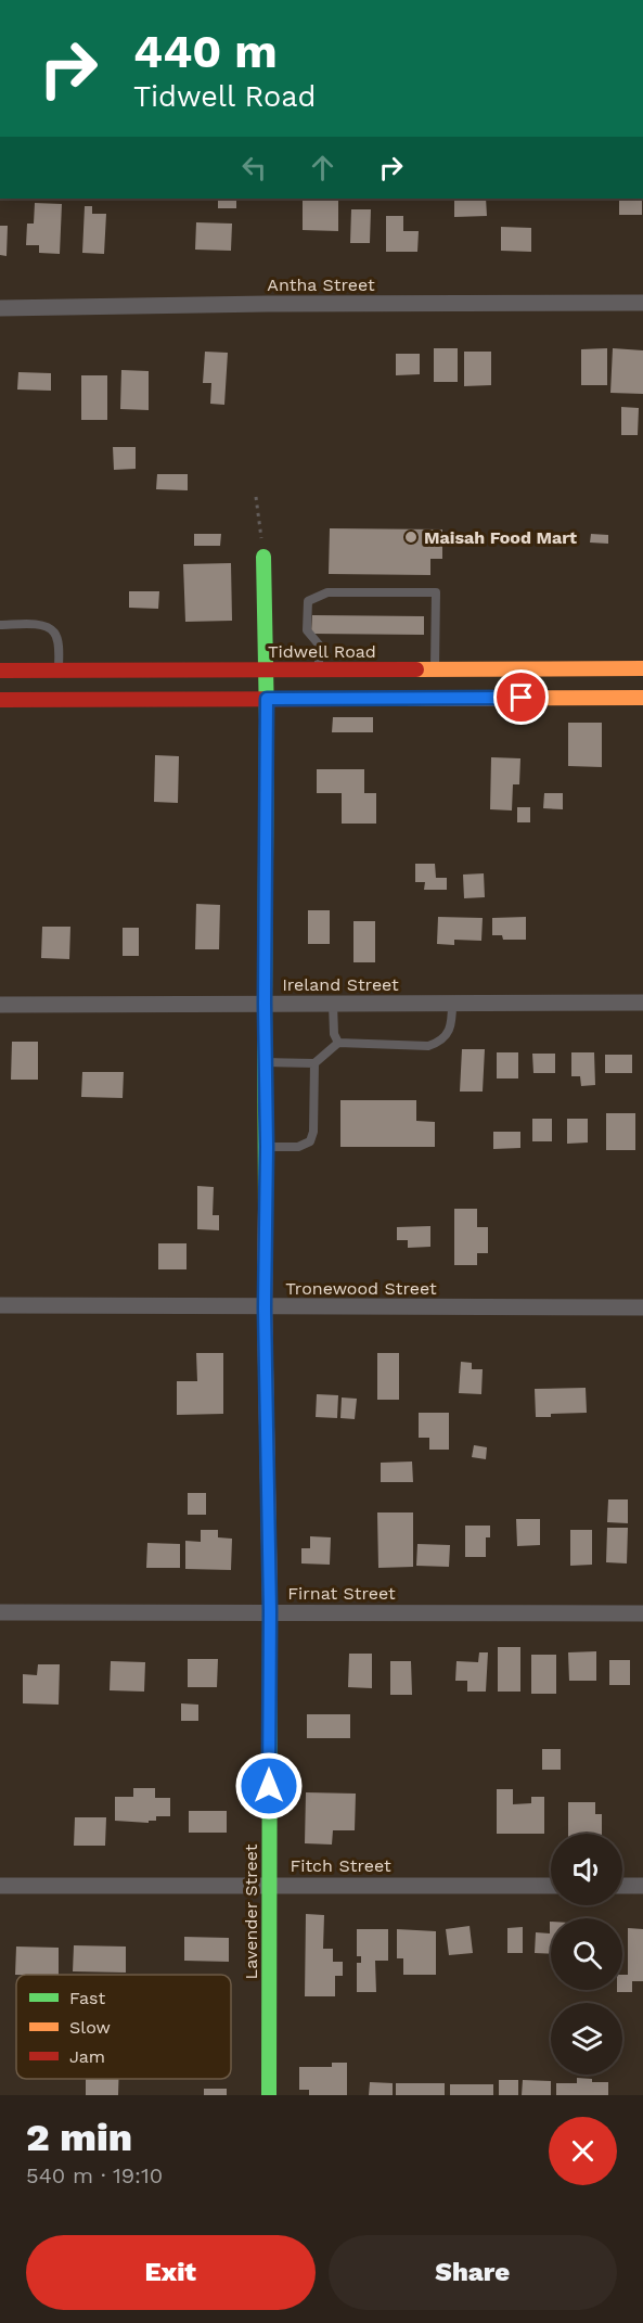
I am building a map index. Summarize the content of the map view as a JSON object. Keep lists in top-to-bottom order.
{
  "streets": {
    "street": [
      "Antha Street",
      "Tidwell Road",
      "Ireland Street",
      "Tronewood Street",
      "Firnat Street",
      "Fitch Street",
      "Lavender Street"
    ]
  },
  "crossings": [
    ["Tidwell Road", "Lavender Street"],
    ["Ireland Street", "Lavender Street"],
    ["Tronewood Street", "Lavender Street"],
    ["Firnat Street", "Lavender Street"],
    ["Fitch Street", "Lavender Street"]
  ],
  "places": ["Maisah Food Mart"],
  "legend": ["Fast", "Slow", "Jam"],
  "page": {
    "turn": ["440 m", "Tidwell Road"],
    "heading": ["2 min", "540 m · 19:10"],
    "buttons": ["Exit", "Share"]
  }
}
